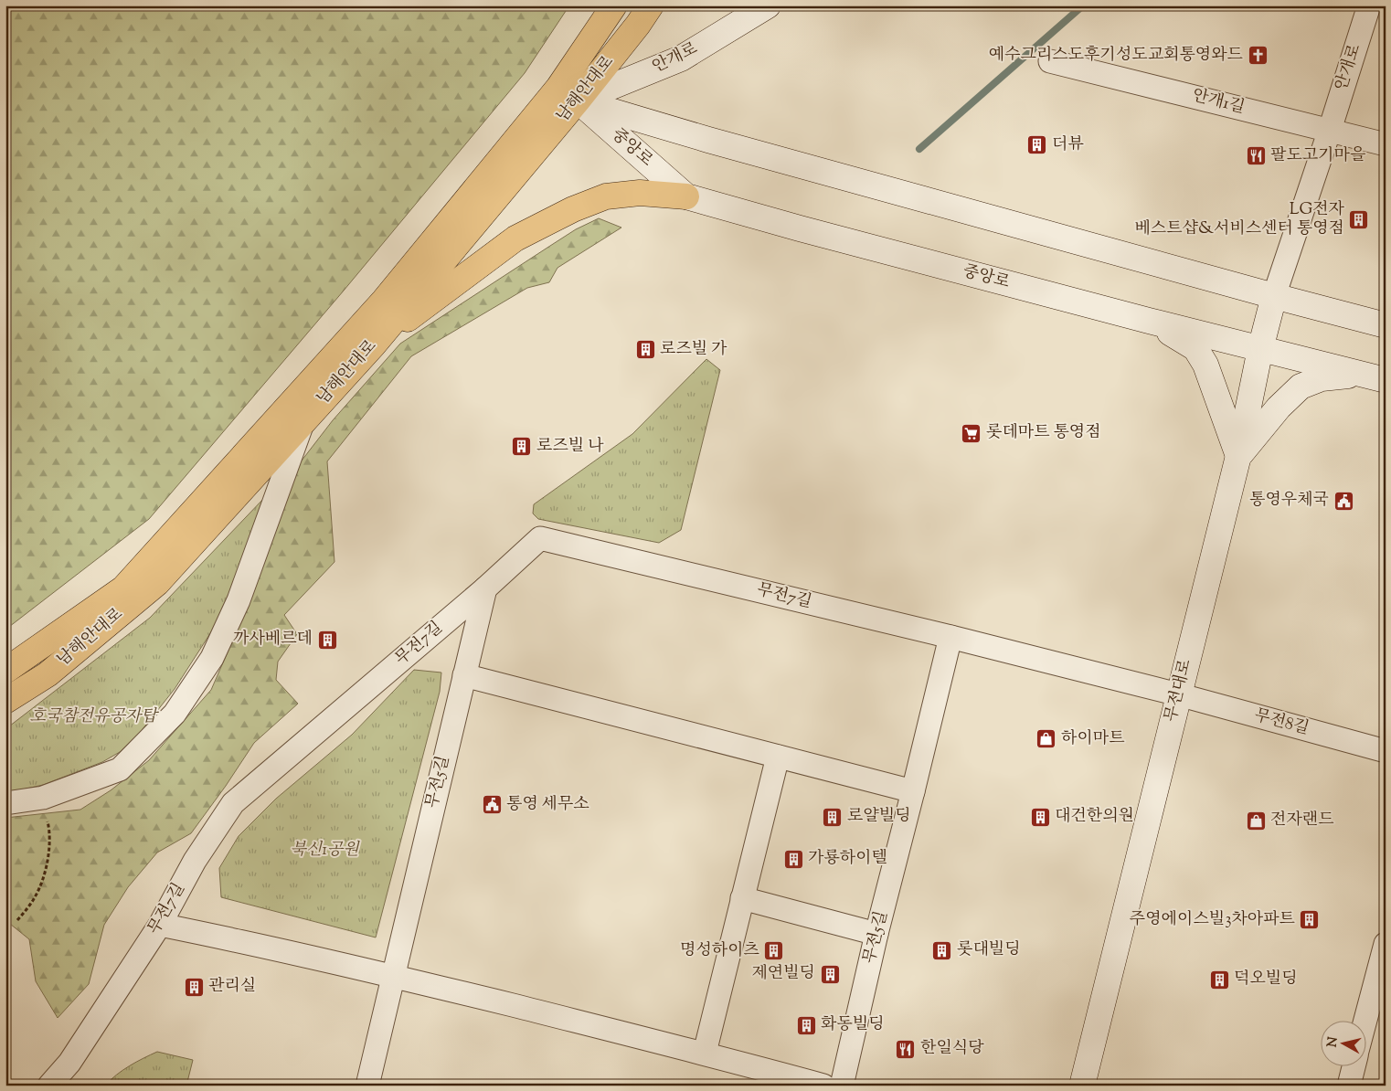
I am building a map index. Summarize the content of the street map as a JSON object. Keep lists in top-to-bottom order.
{
  "streets": {
    "main road": ["남해안대로"],
    "street": [
      "안개로",
      "안개1길",
      "중앙로",
      "무전7길",
      "무전대로",
      "무전8길",
      "무전5길"
    ]
  },
  "crossings": [
    ["안개로", "남해안대로"],
    ["안개로", "안개1길"],
    ["안개로", "중앙로"],
    ["남해안대로", "중앙로"],
    ["중앙로", "무전대로"],
    ["무전7길", "무전대로"],
    ["무전7길", "무전8길"],
    ["무전7길", "무전5길"],
    ["무전대로", "무전8길"]
  ],
  "parks": ["호국참전유공자탑", "북신1공원"],
  "places": {
    "church": ["예수그리스도후기성도교회통영와드"],
    "building": [
      "더뷰",
      "LG전자 베스트샵&서비스센터 통영점",
      "로즈빌 가",
      "로즈빌 나",
      "까사베르데",
      "로얄빌딩",
      "대건한의원",
      "가룡하이텔",
      "주영에이스빌3차아파트",
      "롯대빌딩",
      "명성하이츠",
      "제연빌딩",
      "덕오빌딩",
      "관리실",
      "화동빌딩"
    ],
    "restaurant": ["팔도고기마을", "한일식당"],
    "supermarket": ["롯데마트 통영점"],
    "public building": ["통영우체국", "통영 세무소"],
    "shop": ["하이마트", "전자랜드"]
  },
  "north": "left"
}
